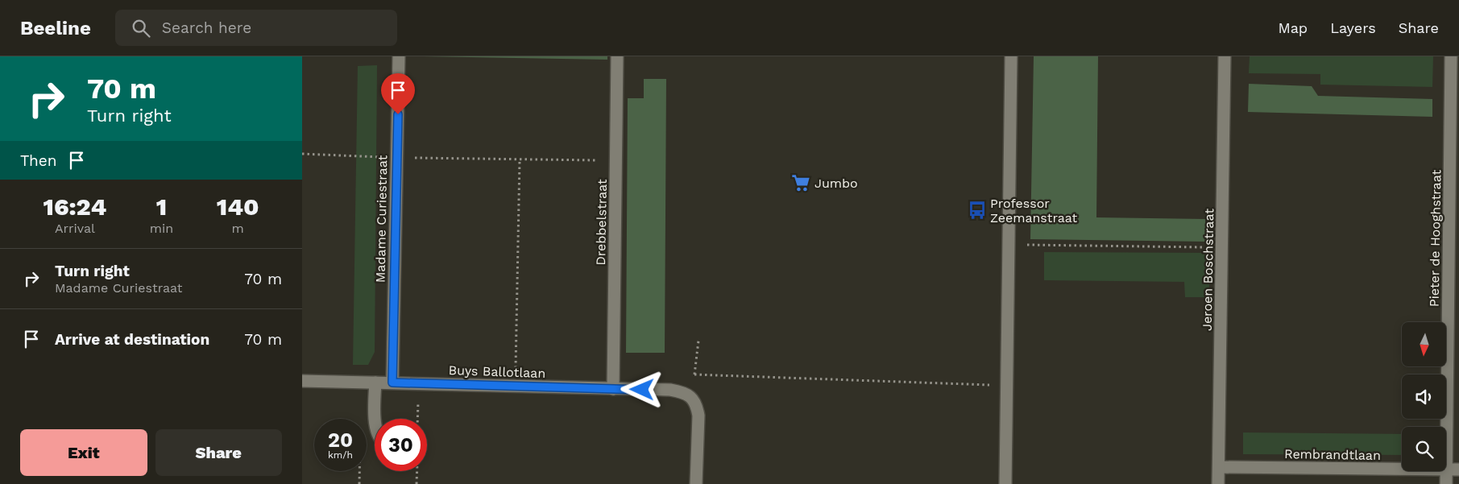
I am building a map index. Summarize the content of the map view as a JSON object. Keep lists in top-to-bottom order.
{
  "streets": {
    "street": [
      "Madame Curiestraat",
      "Drebbelstraat",
      "Pieter de Hooghstraat",
      "Jeroen Boschstraat",
      "Buys Ballotlaan",
      "Rembrandtlaan"
    ]
  },
  "crossings": [
    ["Madame Curiestraat", "Buys Ballotlaan"],
    ["Drebbelstraat", "Buys Ballotlaan"],
    ["Pieter de Hooghstraat", "Rembrandtlaan"],
    ["Jeroen Boschstraat", "Rembrandtlaan"]
  ],
  "places": {
    "supermarket": ["Jumbo"],
    "bus stop": ["Professor Zeemanstraat"]
  },
  "north": "bottom",
  "page": {
    "header": "Beeline",
    "search": "Search here",
    "nav": ["Map", "Layers", "Share"],
    "turn": ["70 m", "Turn right"],
    "then": "Then",
    "eta": [
      "16:24",
      "Arrival",
      "1",
      "min",
      "140",
      "m"
    ],
    "list": [
      {
        "name": "Turn right",
        "note": "Madame Curiestraat",
        "value": "70 m"
      },
      {
        "name": "Arrive at destination",
        "value": "70 m"
      }
    ],
    "speed": "20 km/h",
    "limit": "30",
    "buttons": ["Exit", "Share"]
  }
}
